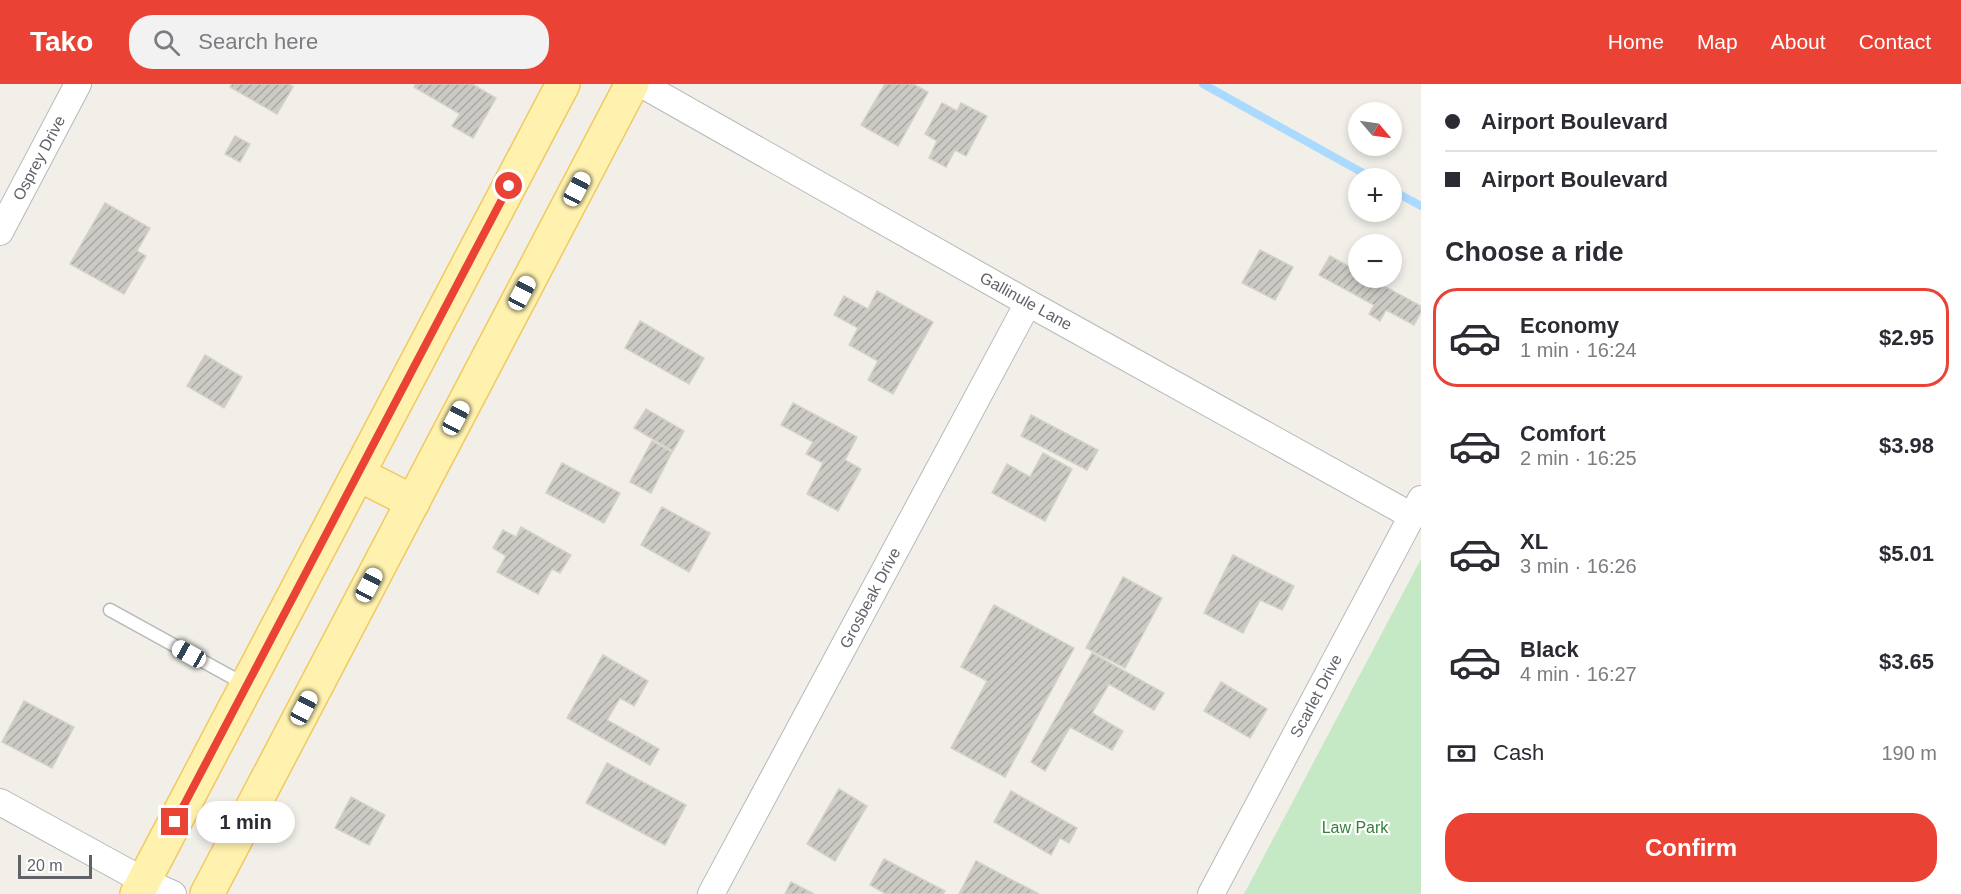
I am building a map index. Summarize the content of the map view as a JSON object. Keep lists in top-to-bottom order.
{
  "streets": {
    "street": [
      "Osprey Drive",
      "Gallinule Lane",
      "Grosbeak Drive",
      "Scarlet Drive"
    ]
  },
  "crossings": [
    ["Gallinule Lane", "Grosbeak Drive"],
    ["Gallinule Lane", "Scarlet Drive"]
  ],
  "parks": ["Law Park"],
  "scale_bar": "20 m",
  "north": "bottom right",
  "page": {
    "header": "Tako",
    "search": "Search here",
    "nav": [
      "Home",
      "Map",
      "About",
      "Contact"
    ],
    "banner": ["Airport Boulevard", "Airport Boulevard"],
    "map_buttons": ["+", "−"],
    "heading": "Choose a ride",
    "list": [
      {
        "name": "Economy",
        "note": "1 min · 16:24",
        "value": "$2.95"
      },
      {
        "name": "Comfort",
        "note": "2 min · 16:25",
        "value": "$3.98"
      },
      {
        "name": "XL",
        "note": "3 min · 16:26",
        "value": "$5.01"
      },
      {
        "name": "Black",
        "note": "4 min · 16:27",
        "value": "$3.65"
      }
    ],
    "pay": ["Cash", "190 m"],
    "bubble": "1 min",
    "buttons": "Confirm",
    "scale": "20 m"
  }
}
